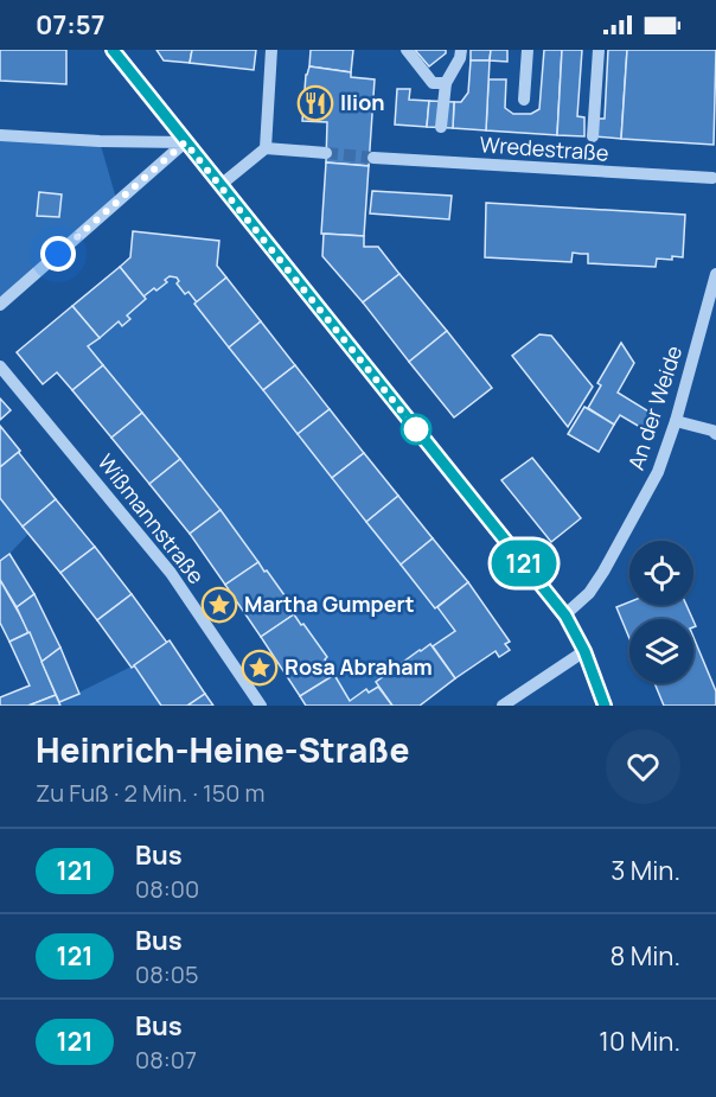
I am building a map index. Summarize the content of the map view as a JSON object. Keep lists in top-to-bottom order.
{
  "streets": {
    "street": ["Wredestraße", "An der Weide", "Wißmannstraße"]
  },
  "places": {
    "restaurant": ["Ilion"],
    "place": ["Martha Gumpert", "Rosa Abraham"]
  },
  "lines": ["bus line 121"],
  "page": {
    "status": "07:57",
    "on_map": "121",
    "heading": ["Heinrich-Heine-Straße", "Zu Fuß · 2 Min. · 150 m"],
    "list": [
      {
        "mark": "121",
        "name": "Bus",
        "note": "08:00",
        "value": "3 Min."
      },
      {
        "mark": "121",
        "name": "Bus",
        "note": "08:05",
        "value": "8 Min."
      },
      {
        "mark": "121",
        "name": "Bus",
        "note": "08:07",
        "value": "10 Min."
      }
    ]
  }
}
